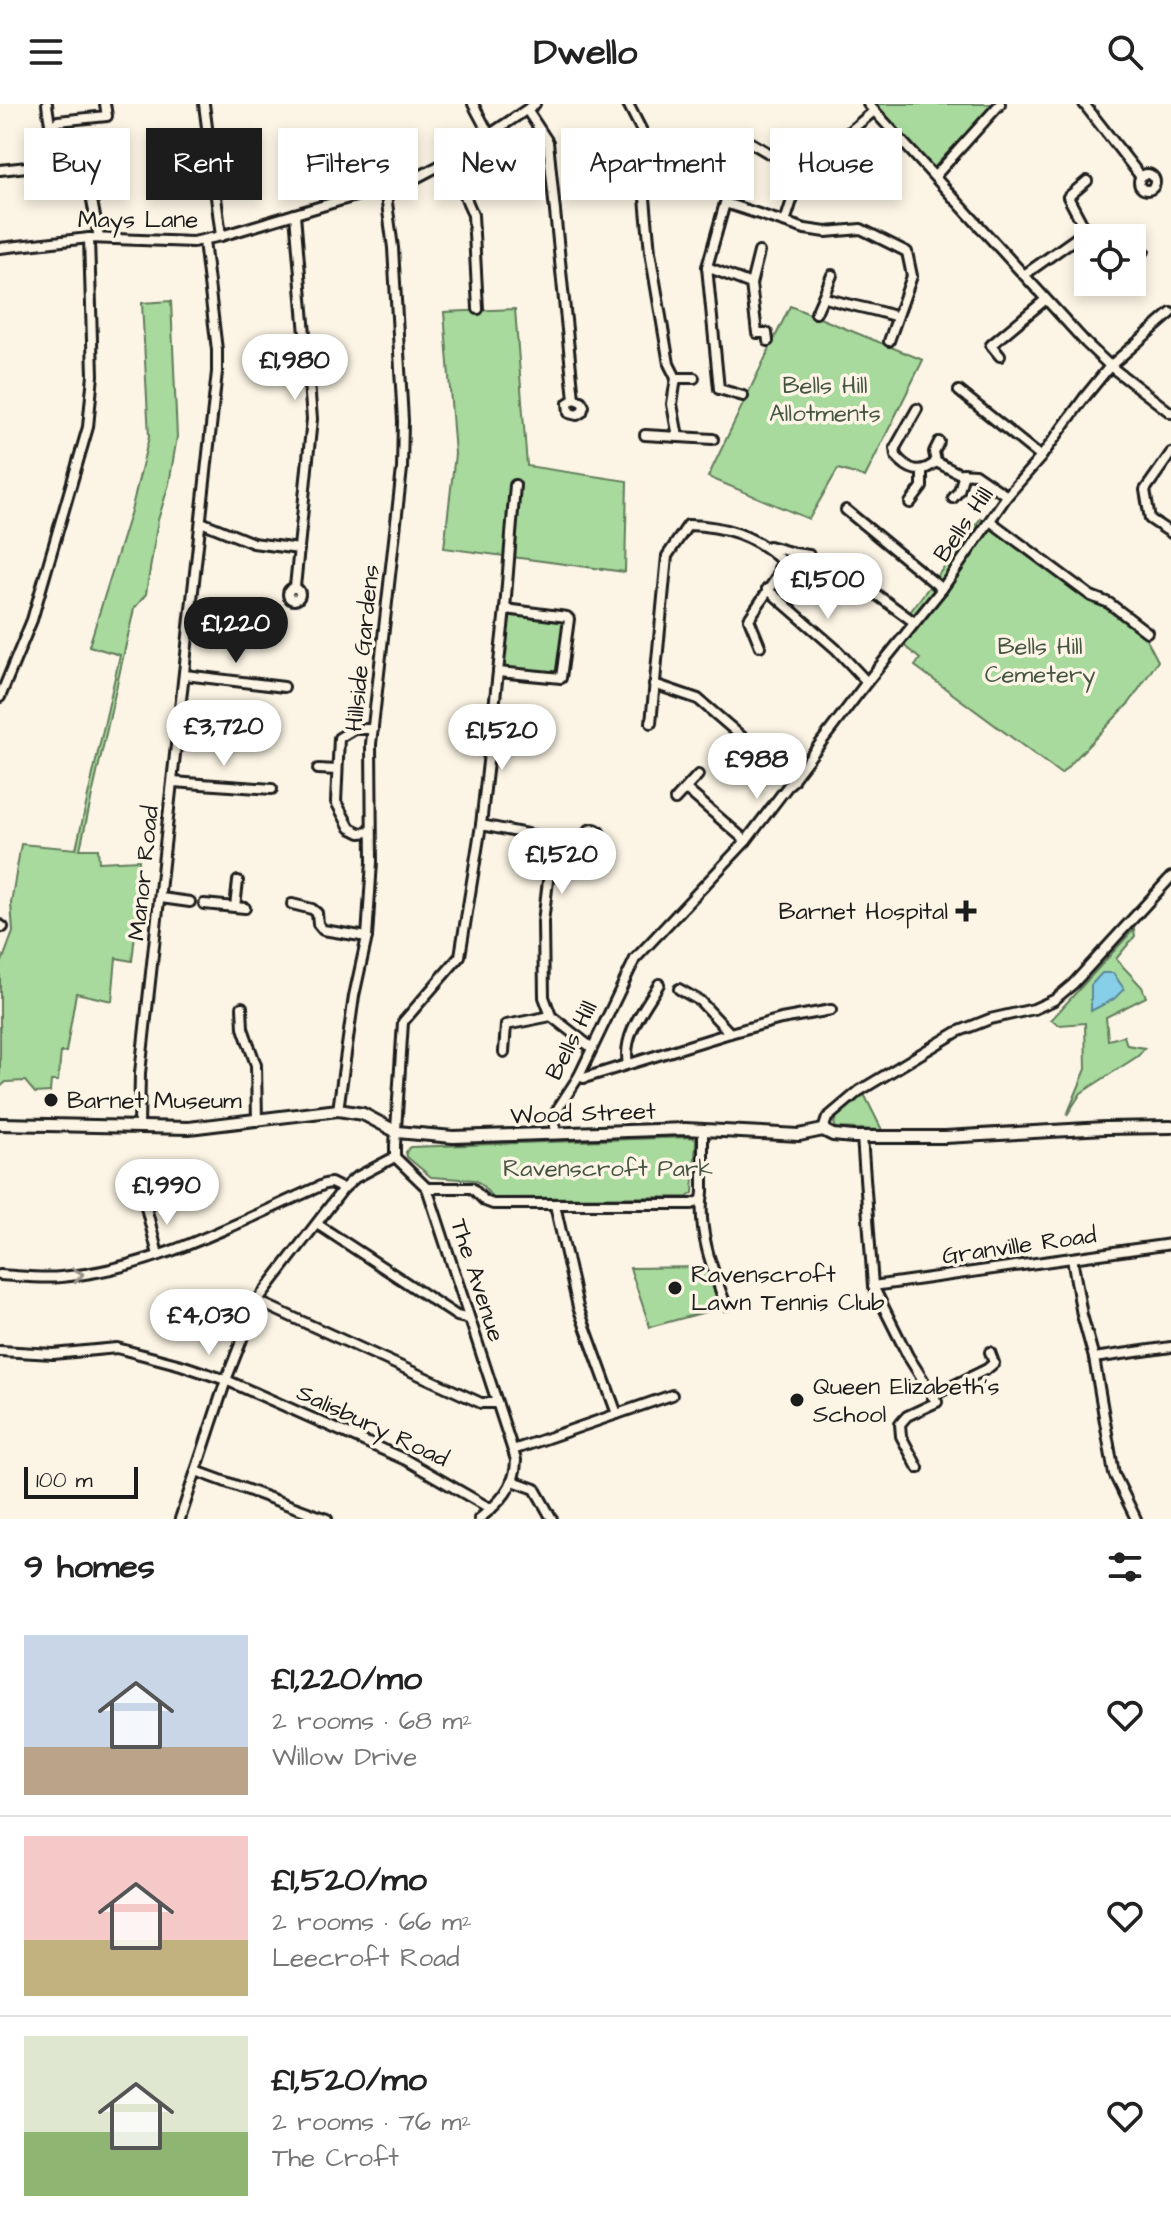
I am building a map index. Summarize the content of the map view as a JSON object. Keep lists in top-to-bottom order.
{
  "streets": {
    "main road": ["Wood Street"],
    "street": [
      "Mays Lane",
      "Bells Hill",
      "Hillside Gardens",
      "Manor Road",
      "Granville Road",
      "The Avenue",
      "Salisbury Road"
    ]
  },
  "crossings": [
    ["Mays Lane", "Manor Road"],
    ["Bells Hill", "Wood Street"],
    ["Hillside Gardens", "Wood Street"],
    ["Manor Road", "Wood Street"]
  ],
  "parks": ["Bells Hill Allotments", "Bells Hill Cemetery", "Ravenscroft Park"],
  "places": {
    "health": ["Barnet Hospital"],
    "other": ["Barnet Museum", "Ravenscroft Lawn Tennis Club", "Queen Elizabeth's School"]
  },
  "scale_bar": "100 m",
  "page": {
    "header": "Dwello",
    "chip": [
      "Buy",
      "Rent",
      "Filters",
      "New",
      "Apartment",
      "House"
    ],
    "price": [
      "£1,980",
      "£1,500",
      "£1,220",
      "£3,720",
      "£1,520",
      "£988",
      "£1,520",
      "£1,990",
      "£4,030"
    ],
    "scale": "100 m",
    "heading": "9 homes",
    "list": [
      {
        "name": "£1,220/mo",
        "note": "2 rooms · 68 m² · Willow Drive"
      },
      {
        "name": "£1,520/mo",
        "note": "2 rooms · 66 m² · Leecroft Road"
      },
      {
        "name": "£1,520/mo",
        "note": "2 rooms · 76 m² · The Croft"
      }
    ]
  }
}
